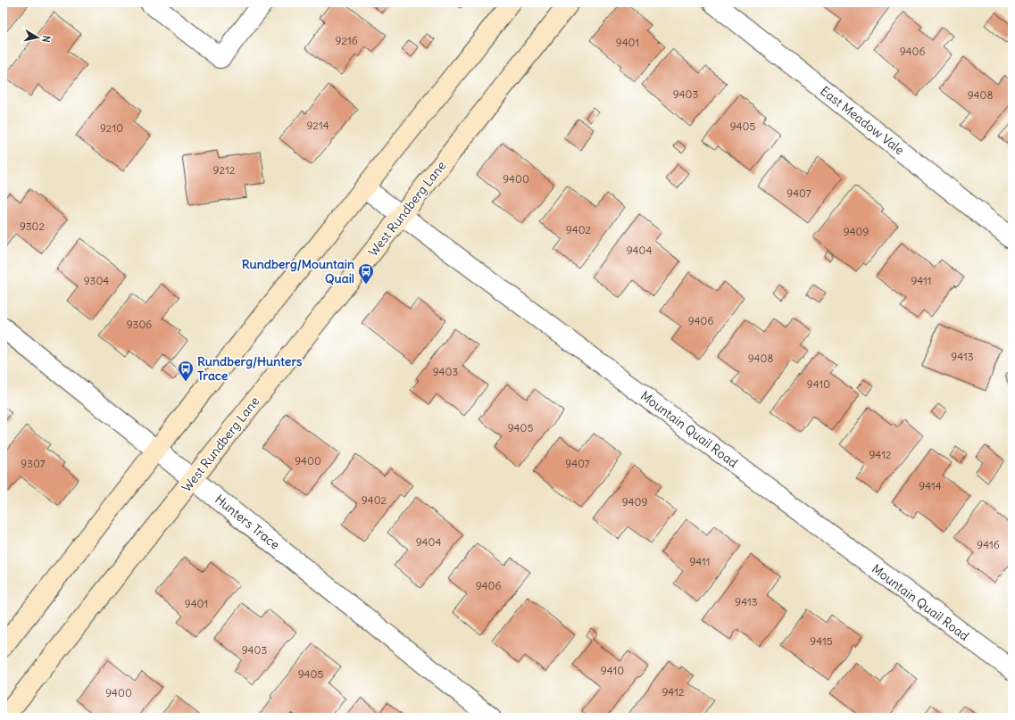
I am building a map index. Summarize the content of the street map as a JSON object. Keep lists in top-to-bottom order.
{
  "streets": {
    "main road": ["West Rundberg Lane"],
    "street": ["East Meadow Vale", "Mountain Quail Road", "Hunters Trace"]
  },
  "crossings": [
    ["West Rundberg Lane", "Mountain Quail Road"],
    ["West Rundberg Lane", "Hunters Trace"]
  ],
  "places": {
    "bus stop": ["Rundberg/Mountain Quail", "Rundberg/Hunters Trace"]
  },
  "house_numbers": [
    "9216",
    "9401",
    "9406",
    "9403",
    "9408",
    "9214",
    "9405",
    "9210",
    "9212",
    "9400",
    "9407",
    "9302",
    "9402",
    "9409",
    "9404",
    "9304",
    "9411",
    "9406",
    "9306",
    "9413",
    "9408",
    "9403",
    "9410",
    "9405",
    "9412",
    "9400",
    "9307",
    "9407",
    "9414",
    "9402",
    "9409",
    "9404",
    "9416",
    "9411",
    "9406",
    "9413",
    "9401",
    "9415",
    "9403",
    "9410",
    "9405",
    "9412",
    "9400"
  ],
  "north": "right"
}
